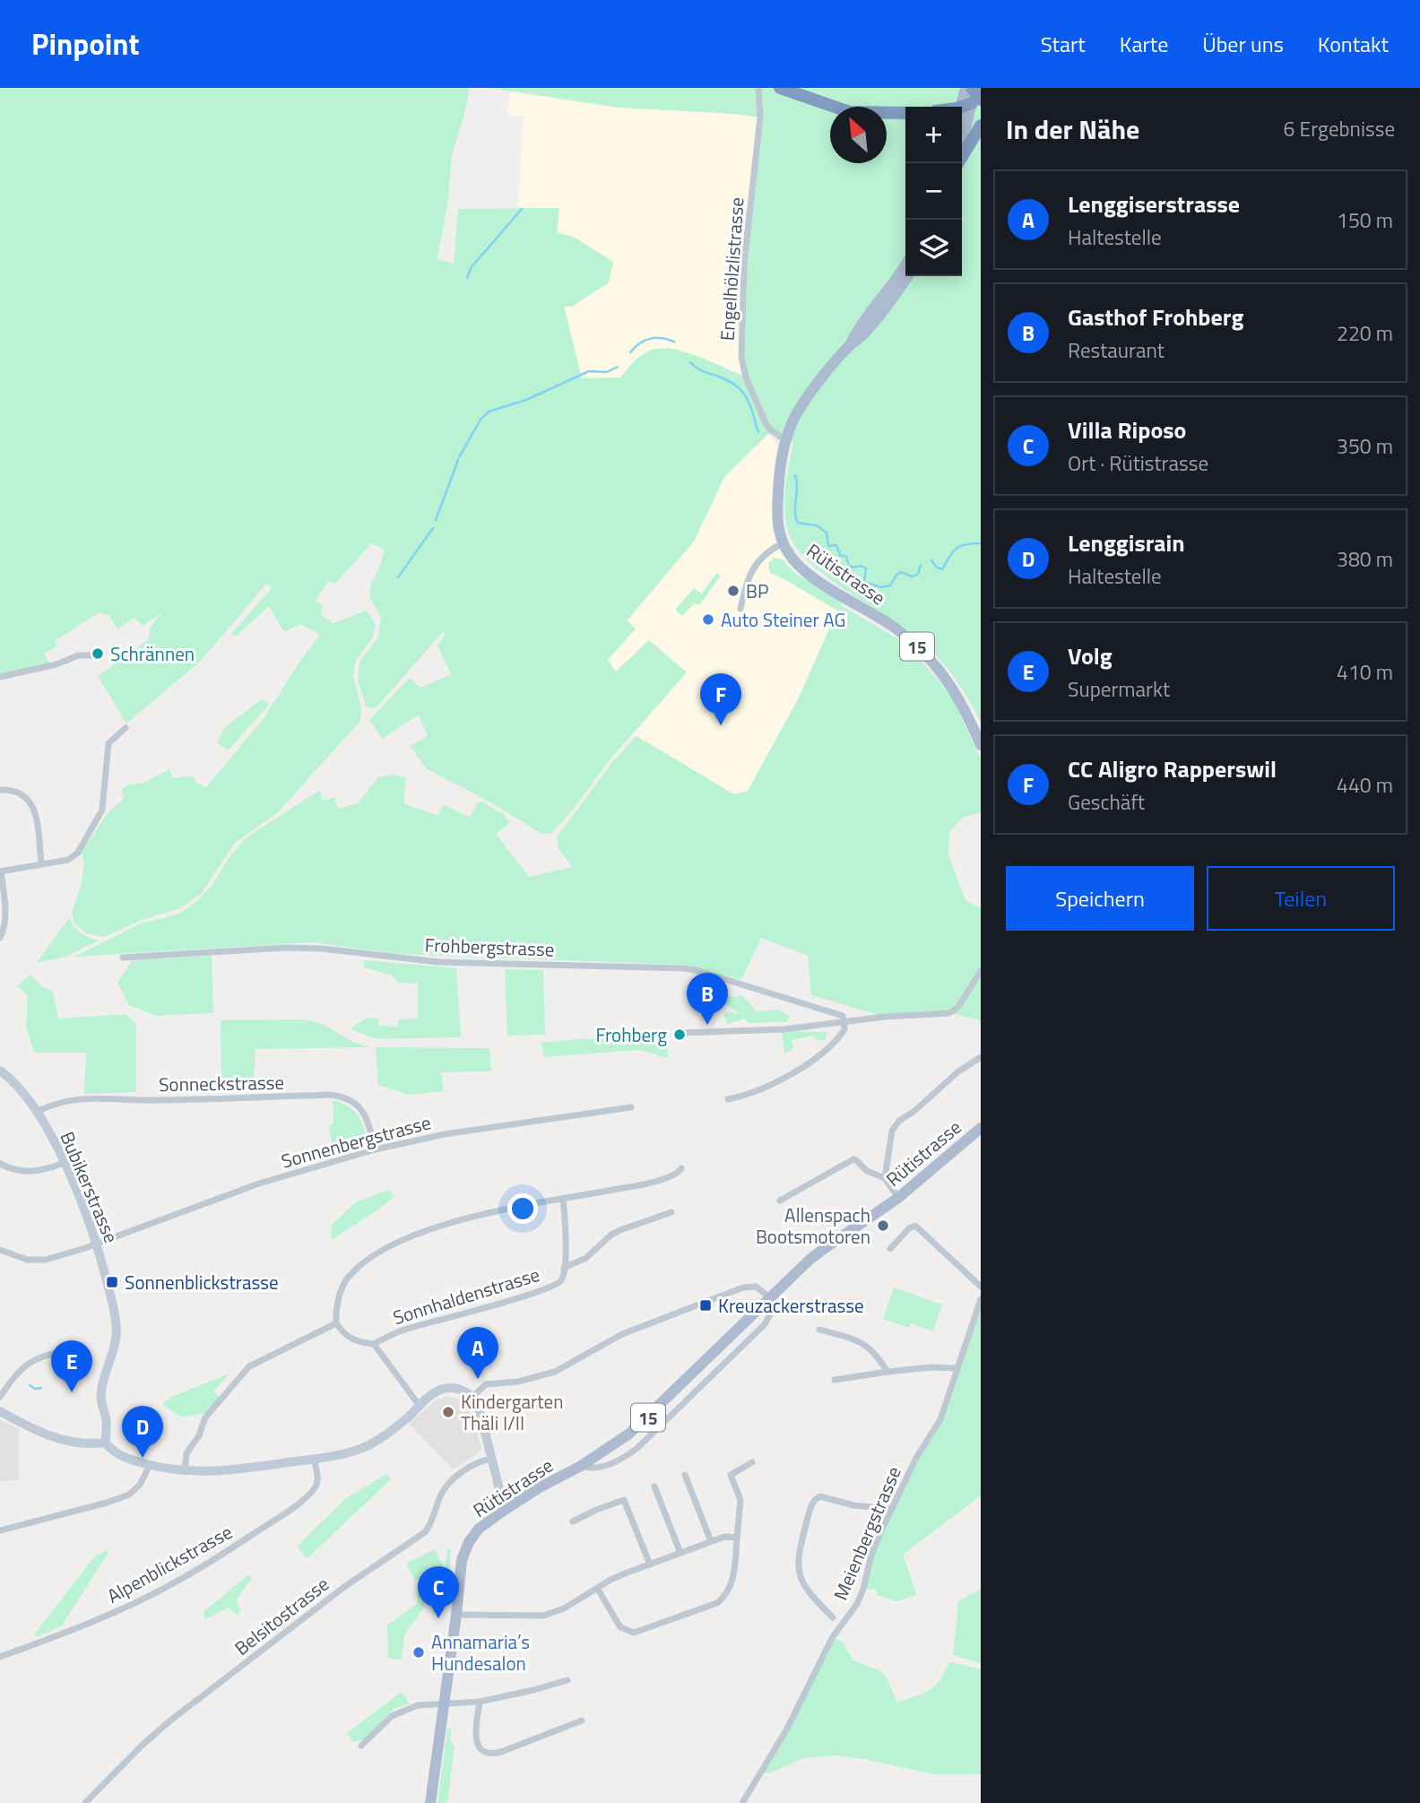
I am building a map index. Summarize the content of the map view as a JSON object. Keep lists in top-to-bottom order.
{
  "streets": {
    "main road": ["Rütistrasse", "15"],
    "street": [
      "Engelhölzlistrasse",
      "Frohbergstrasse",
      "Sonneckstrasse",
      "Sonnenbergstrasse",
      "Bubikerstrasse",
      "Sonnhaldenstrasse",
      "Meienbergstrasse",
      "Alpenblickstrasse",
      "Belsitostrasse"
    ]
  },
  "crossings": [
    ["Engelhölzlistrasse", "Rütistrasse"],
    ["Sonneckstrasse", "Sonnenbergstrasse"],
    ["Sonneckstrasse", "Bubikerstrasse"],
    ["Sonnenbergstrasse", "Bubikerstrasse"]
  ],
  "places": {
    "other": [
      "BP",
      "Auto Steiner AG",
      "Schrännen",
      "Frohberg",
      "Allenspach Bootsmotoren",
      "Kindergarten Thäli I/II",
      "Annamaria’s Hundesalon"
    ],
    "transit": ["Sonnenblickstrasse", "Kreuzackerstrasse"]
  },
  "north": "top left",
  "page": {
    "header": "Pinpoint",
    "nav": [
      "Start",
      "Karte",
      "Über uns",
      "Kontakt"
    ],
    "heading": ["In der Nähe", "6 Ergebnisse"],
    "map_buttons": ["+", "−"],
    "list": [
      {
        "mark": "A",
        "name": "Lenggiserstrasse",
        "note": "Haltestelle",
        "value": "150 m"
      },
      {
        "mark": "B",
        "name": "Gasthof Frohberg",
        "note": "Restaurant",
        "value": "220 m"
      },
      {
        "mark": "C",
        "name": "Villa Riposo",
        "note": "Ort · Rütistrasse",
        "value": "350 m"
      },
      {
        "mark": "D",
        "name": "Lenggisrain",
        "note": "Haltestelle",
        "value": "380 m"
      },
      {
        "mark": "E",
        "name": "Volg",
        "note": "Supermarkt",
        "value": "410 m"
      },
      {
        "mark": "F",
        "name": "CC Aligro Rapperswil",
        "note": "Geschäft",
        "value": "440 m"
      }
    ],
    "pins": [
      "F",
      "B",
      "A",
      "E",
      "D",
      "C"
    ],
    "buttons": ["Speichern", "Teilen"]
  }
}
